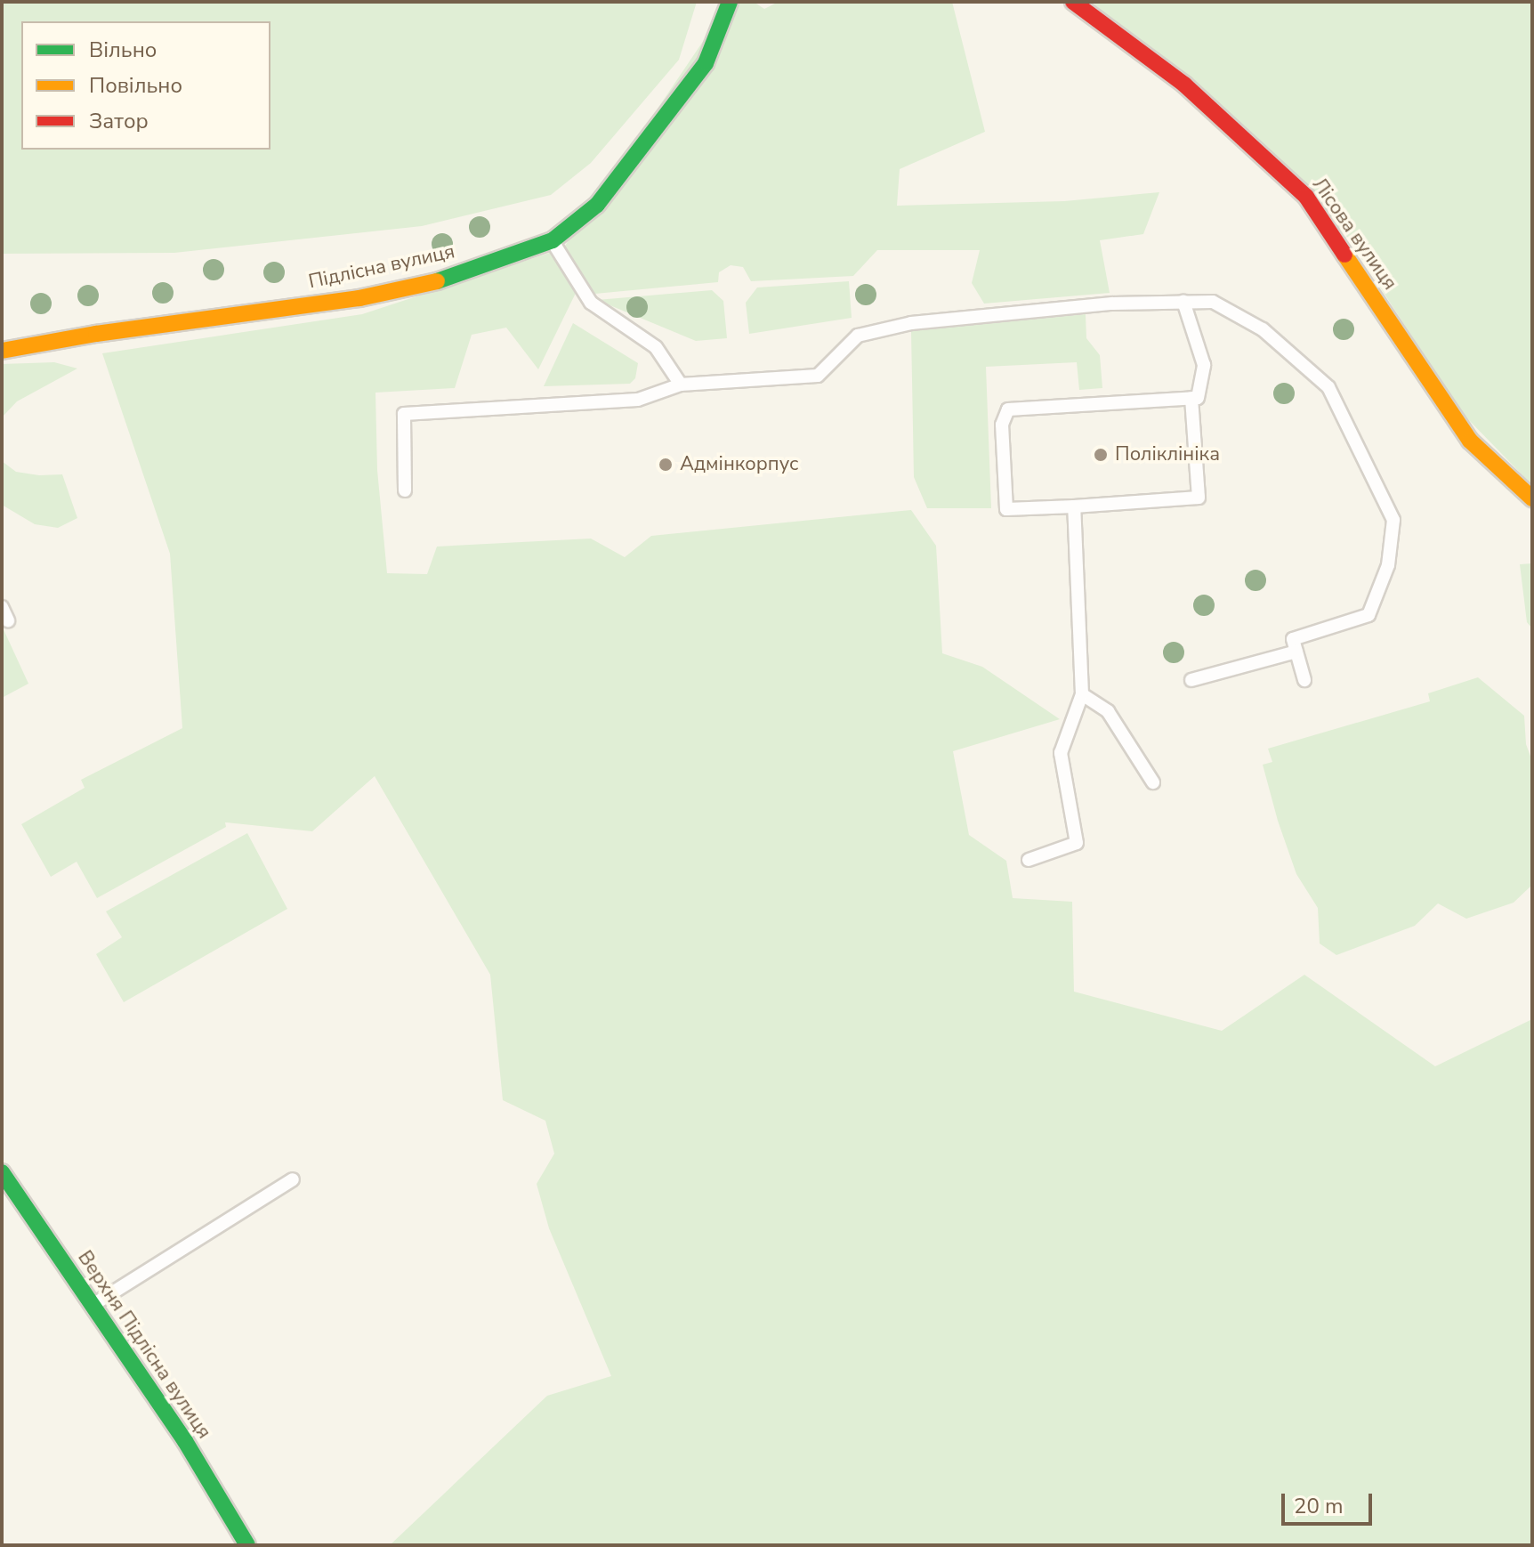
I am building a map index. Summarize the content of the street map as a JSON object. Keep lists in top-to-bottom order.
{
  "streets": {
    "street": ["Лісова вулиця", "Підлісна вулиця", "Верхня Підлісна вулиця"]
  },
  "places": ["Поліклініка", "Адмінкорпус"],
  "legend": ["Вільно", "Повільно", "Затор"],
  "scale_bar": "20 m"
}
